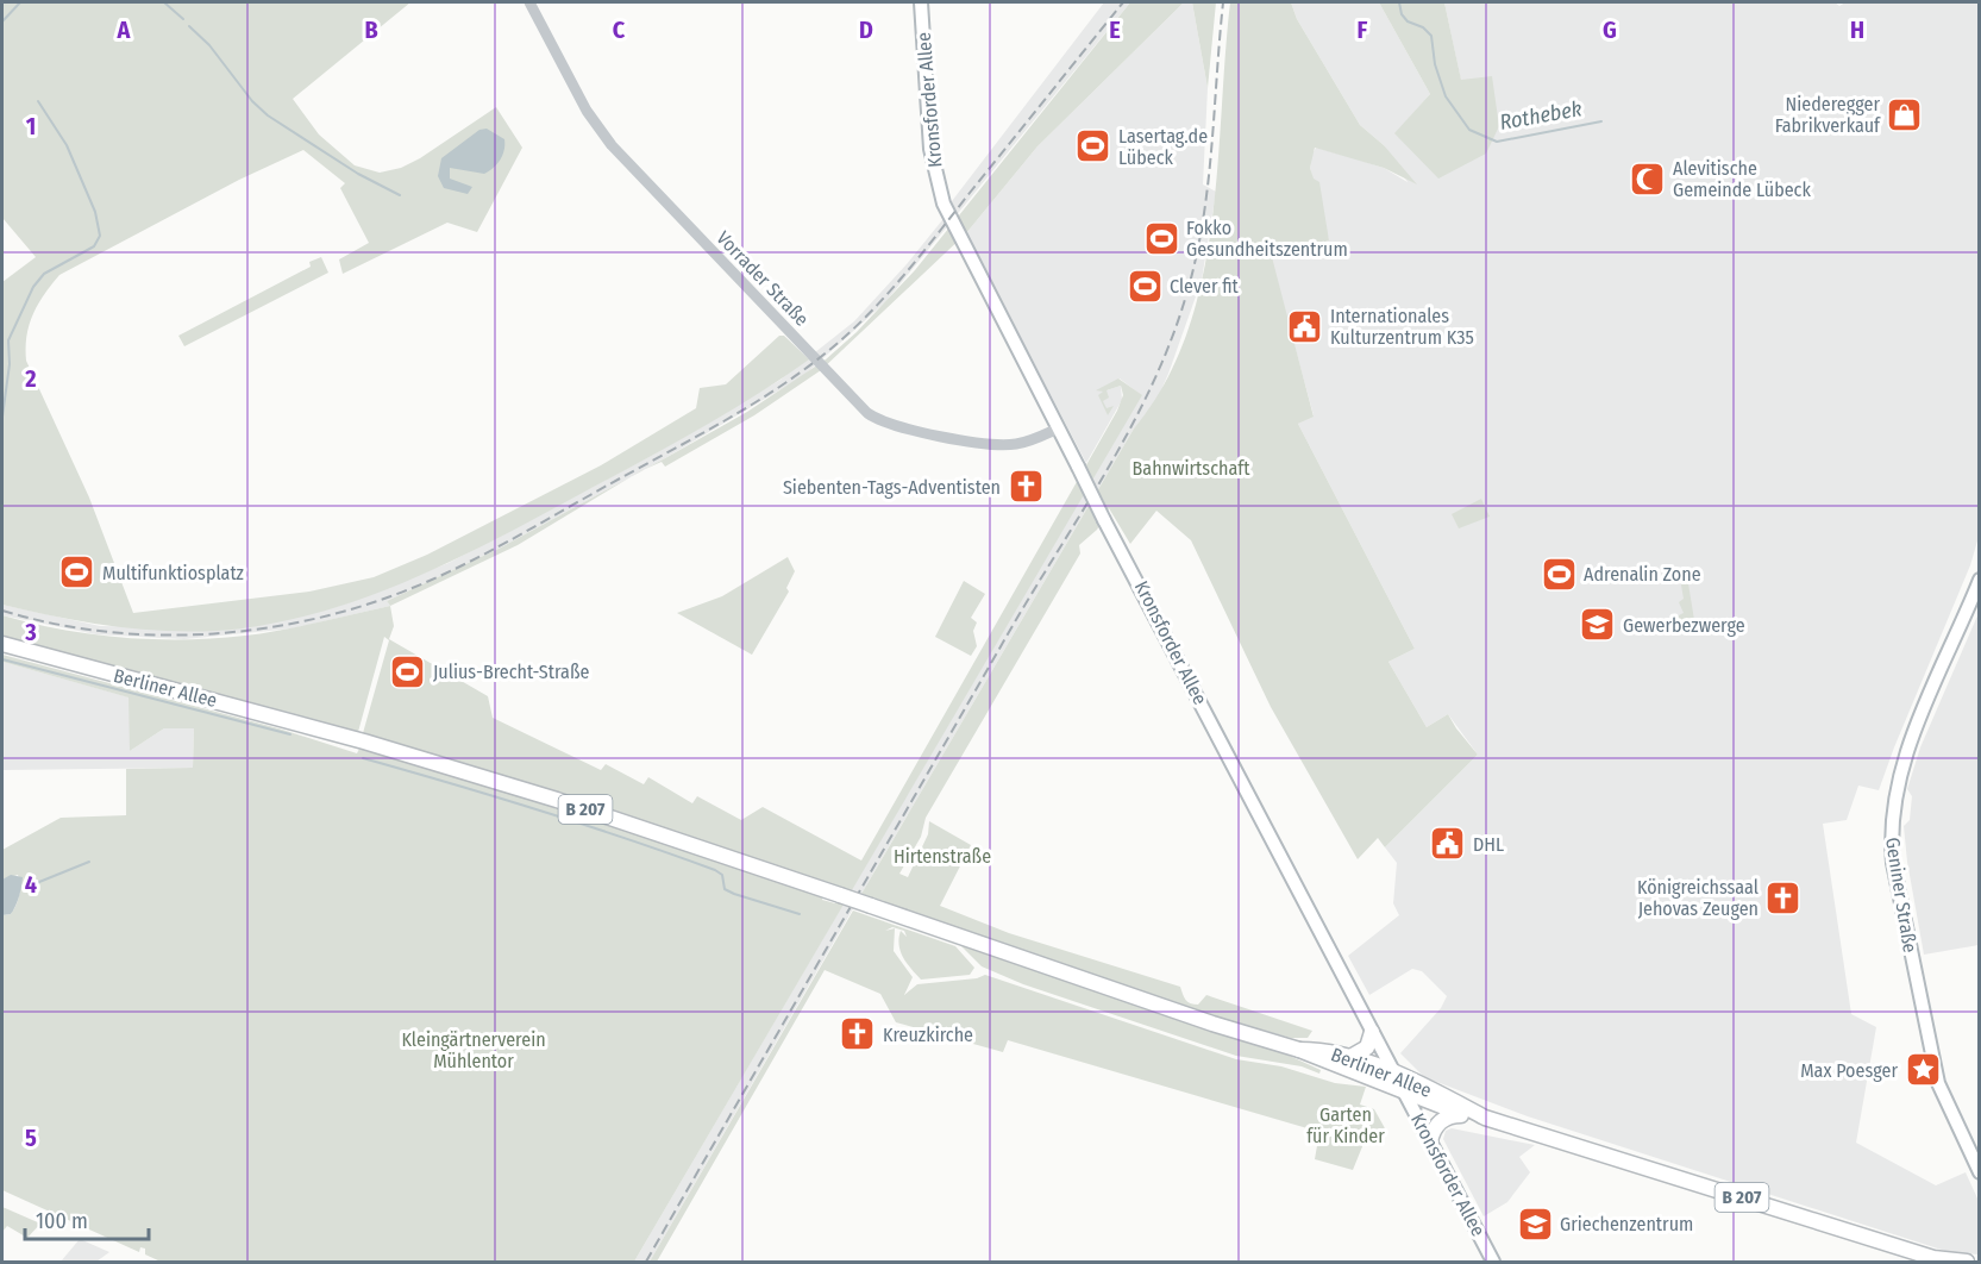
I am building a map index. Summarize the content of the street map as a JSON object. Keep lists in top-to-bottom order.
{
  "streets": {
    "main road": [
      "Kronsforder Allee",
      "Berliner Allee",
      "B 207",
      "Geniner Straße"
    ],
    "street": ["Vorrader Straße"]
  },
  "crossings": [
    ["Kronsforder Allee", "Vorrader Straße"],
    ["Kronsforder Allee", "Berliner Allee"],
    ["Kronsforder Allee", "B 207"],
    ["Berliner Allee", "B 207"]
  ],
  "water": ["Rothebek"],
  "parks": [
    "Bahnwirtschaft",
    "Hirtenstraße",
    "Kleingärtnerverein Mühlentor",
    "Garten für Kinder"
  ],
  "places": {
    "shop": ["Niederegger Fabrikverkauf"],
    "sports": [
      "Lasertag.de Lübeck",
      "Fokko Gesundheitszentrum",
      "Clever fit",
      "Multifunktiosplatz",
      "Adrenalin Zone",
      "Julius-Brecht-Straße"
    ],
    "mosque": ["Alevitische Gemeinde Lübeck"],
    "public building": ["Internationales Kulturzentrum K35", "DHL"],
    "church": ["Siebenten-Tags-Adventisten", "Königreichssaal Jehovas Zeugen", "Kreuzkirche"],
    "school or university": ["Gewerbezwerge", "Griechenzentrum"],
    "place": ["Max Poesger"]
  },
  "scale_bar": "100 m",
  "grid": {
    "columns": [
      "A",
      "B",
      "C",
      "D",
      "E",
      "F",
      "G",
      "H"
    ],
    "rows": [
      "1",
      "2",
      "3",
      "4",
      "5"
    ]
  }
}
